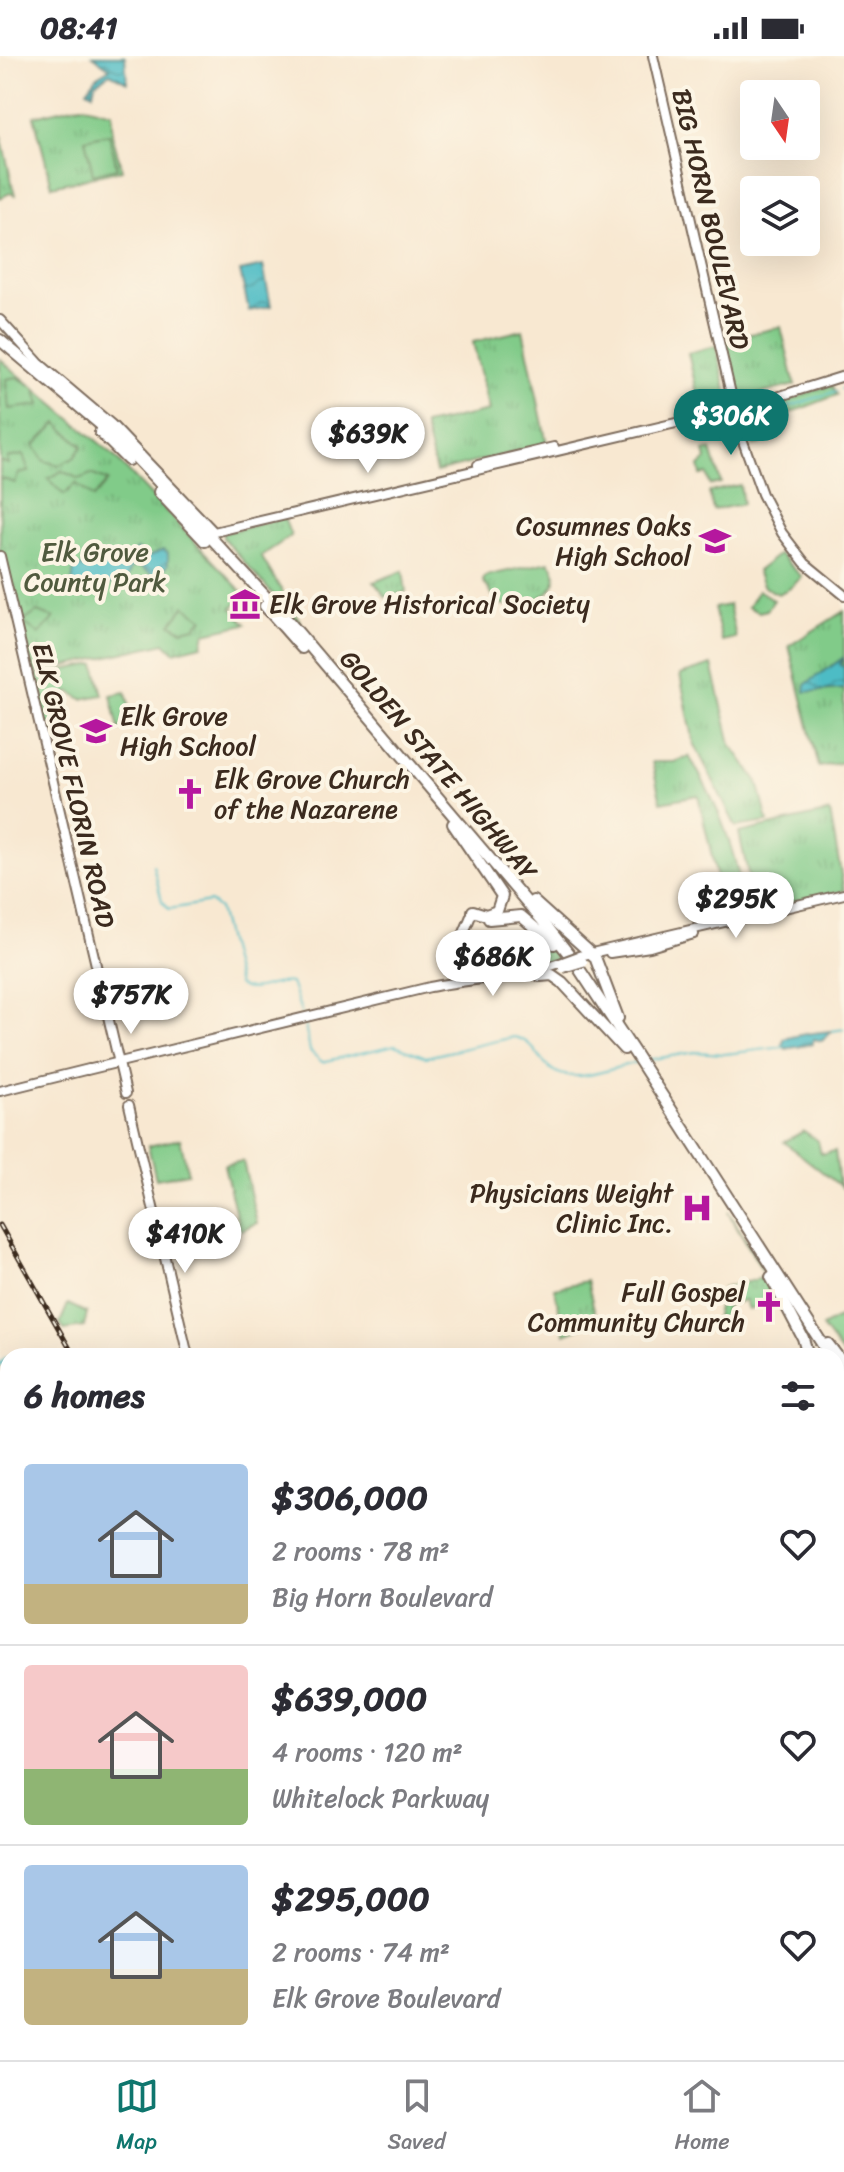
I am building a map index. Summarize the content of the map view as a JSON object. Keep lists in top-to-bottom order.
{
  "streets": {
    "highway": ["GOLDEN STATE HIGHWAY"],
    "main road": ["BIG HORN BOULEVARD", "ELK GROVE FLORIN ROAD"]
  },
  "parks": ["Elk Grove County Park"],
  "places": {
    "school or university": ["Cosumnes Oaks High School", "Elk Grove High School"],
    "museum": ["Elk Grove Historical Society"],
    "church": ["Elk Grove Church of the Nazarene", "Full Gospel Community Church"],
    "hospital": ["Physicians Weight Clinic Inc."]
  },
  "north": "bottom",
  "page": {
    "status": "08:41",
    "price": [
      "$306K",
      "$639K",
      "$295K",
      "$686K",
      "$757K",
      "$410K"
    ],
    "heading": "6 homes",
    "list": [
      {
        "name": "$306,000",
        "note": "2 rooms · 78 m² · Big Horn Boulevard"
      },
      {
        "name": "$639,000",
        "note": "4 rooms · 120 m² · Whitelock Parkway"
      },
      {
        "name": "$295,000",
        "note": "2 rooms · 74 m² · Elk Grove Boulevard"
      }
    ],
    "tabs": ["Map", "Saved", "Home"]
  }
}
